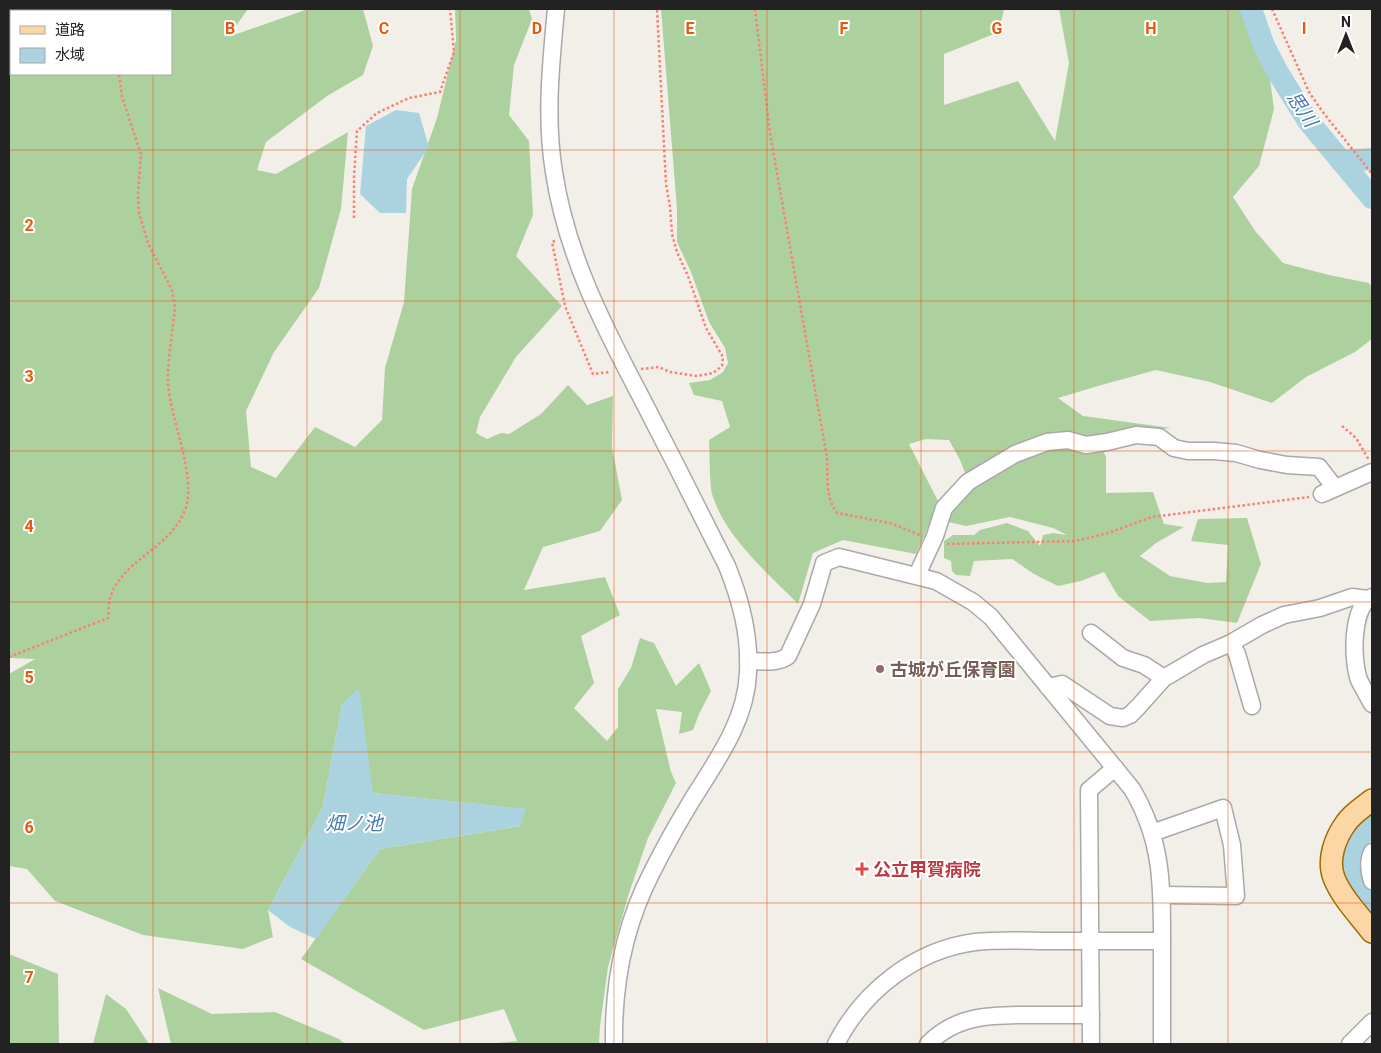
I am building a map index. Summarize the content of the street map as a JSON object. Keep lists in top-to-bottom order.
{
  "water": ["思川", "畑ノ池"],
  "places": {
    "other": ["古城が丘保育園"],
    "health": ["公立甲賀病院"]
  },
  "legend": ["道路", "水域"],
  "north": "top",
  "grid": {
    "columns": [
      "B",
      "C",
      "D",
      "E",
      "F",
      "G",
      "H",
      "I"
    ],
    "rows": [
      "2",
      "3",
      "4",
      "5",
      "6",
      "7"
    ]
  }
}
